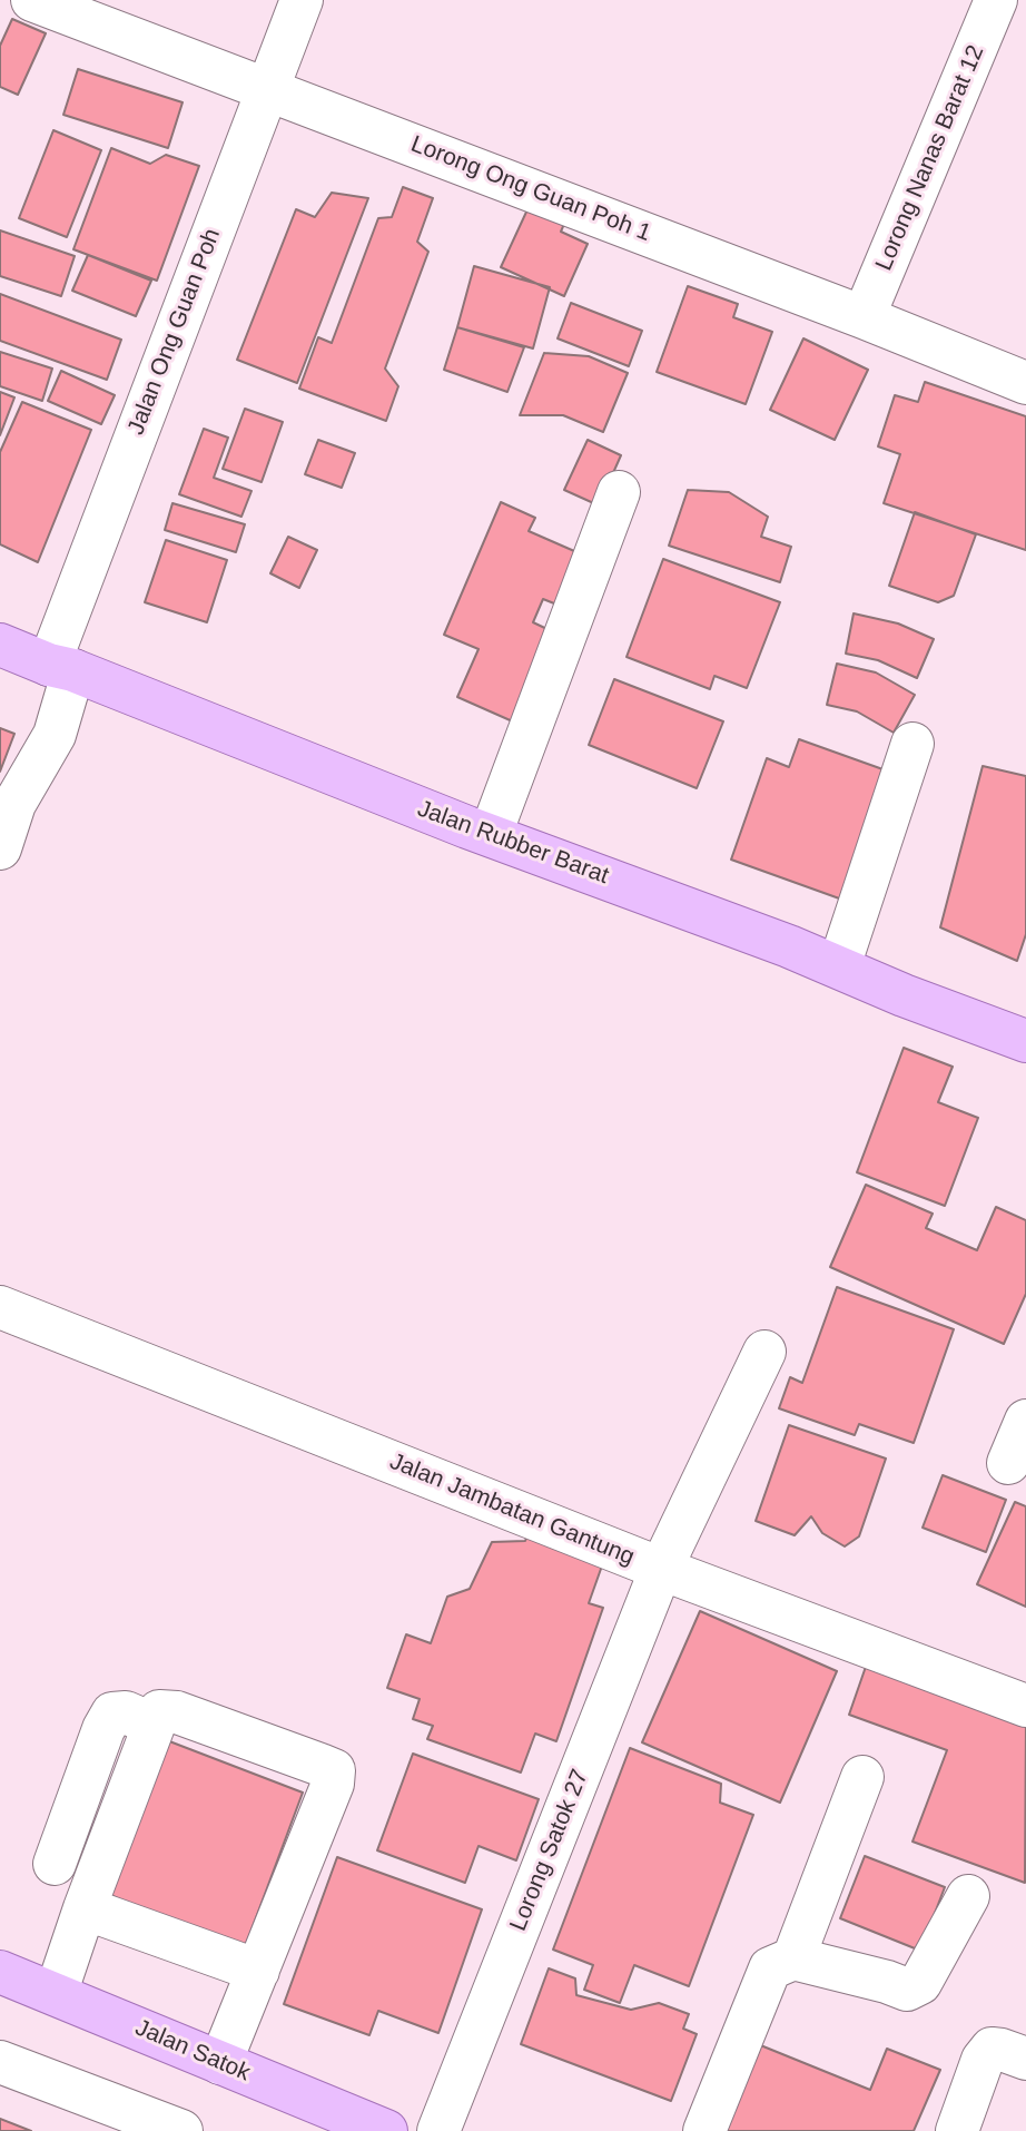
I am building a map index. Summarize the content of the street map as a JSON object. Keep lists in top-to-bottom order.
{
  "streets": {
    "main road": ["Jalan Rubber Barat", "Jalan Satok"],
    "street": [
      "Lorong Nanas Barat 12",
      "Lorong Ong Guan Poh 1",
      "Jalan Ong Guan Poh",
      "Jalan Jambatan Gantung",
      "Lorong Satok 27"
    ]
  },
  "crossings": [
    ["Lorong Nanas Barat 12", "Lorong Ong Guan Poh 1"],
    ["Lorong Ong Guan Poh 1", "Jalan Ong Guan Poh"],
    ["Jalan Ong Guan Poh", "Jalan Rubber Barat"],
    ["Jalan Jambatan Gantung", "Lorong Satok 27"]
  ]
}
